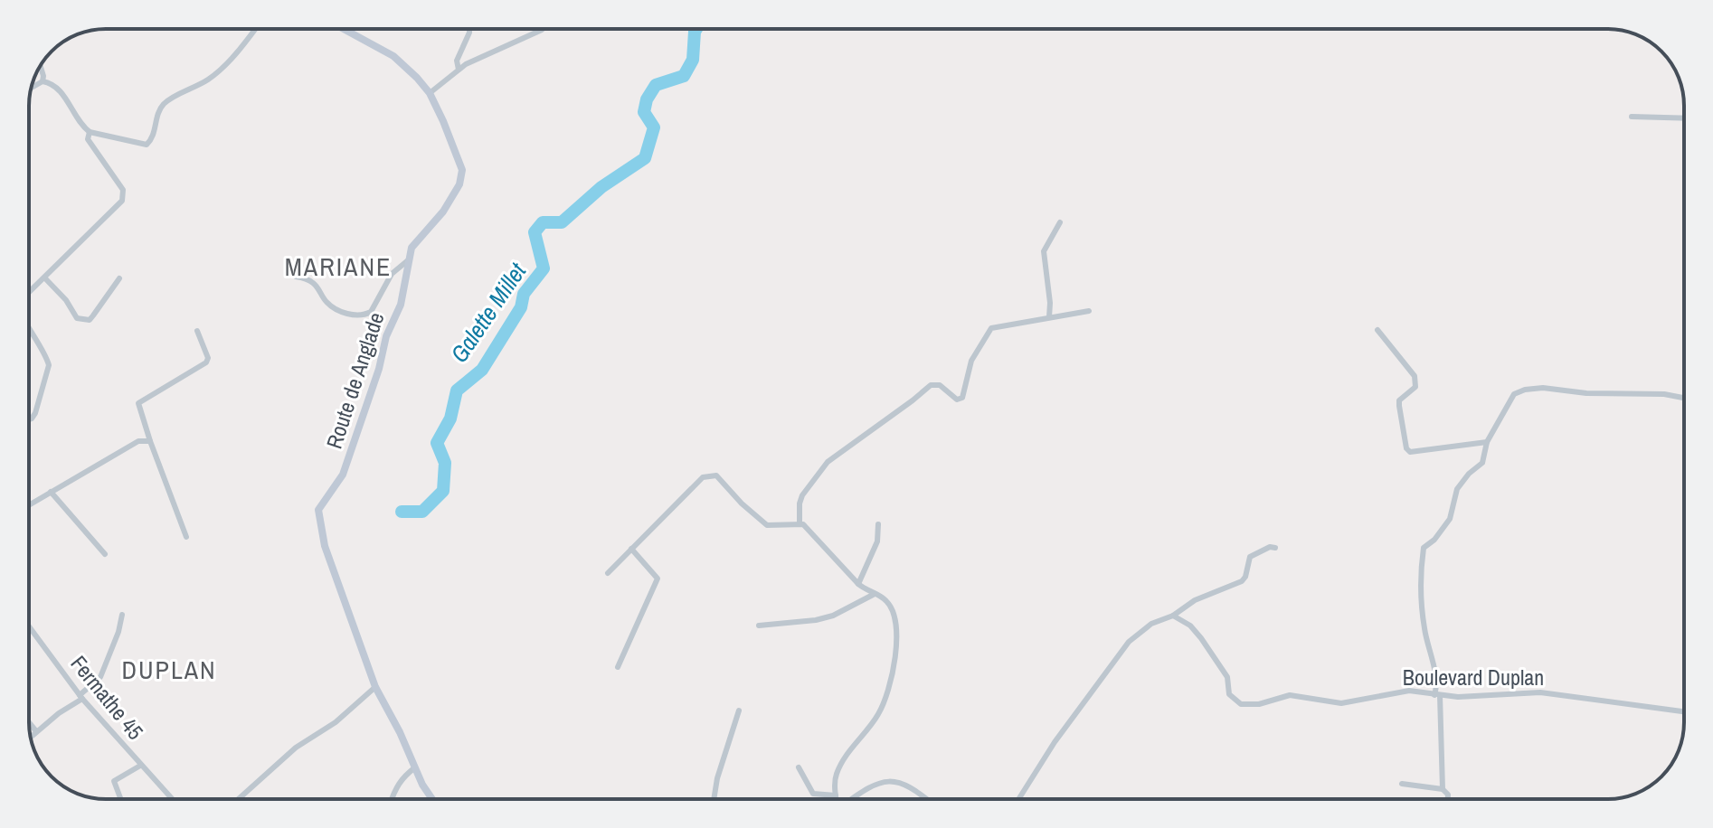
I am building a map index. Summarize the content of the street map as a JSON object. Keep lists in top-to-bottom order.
{
  "streets": {
    "street": ["Route de Anglade", "Boulevard Duplan", "Fermathe 45"]
  },
  "districts": ["MARIANE", "DUPLAN"],
  "water": ["Galette Millet"]
}
